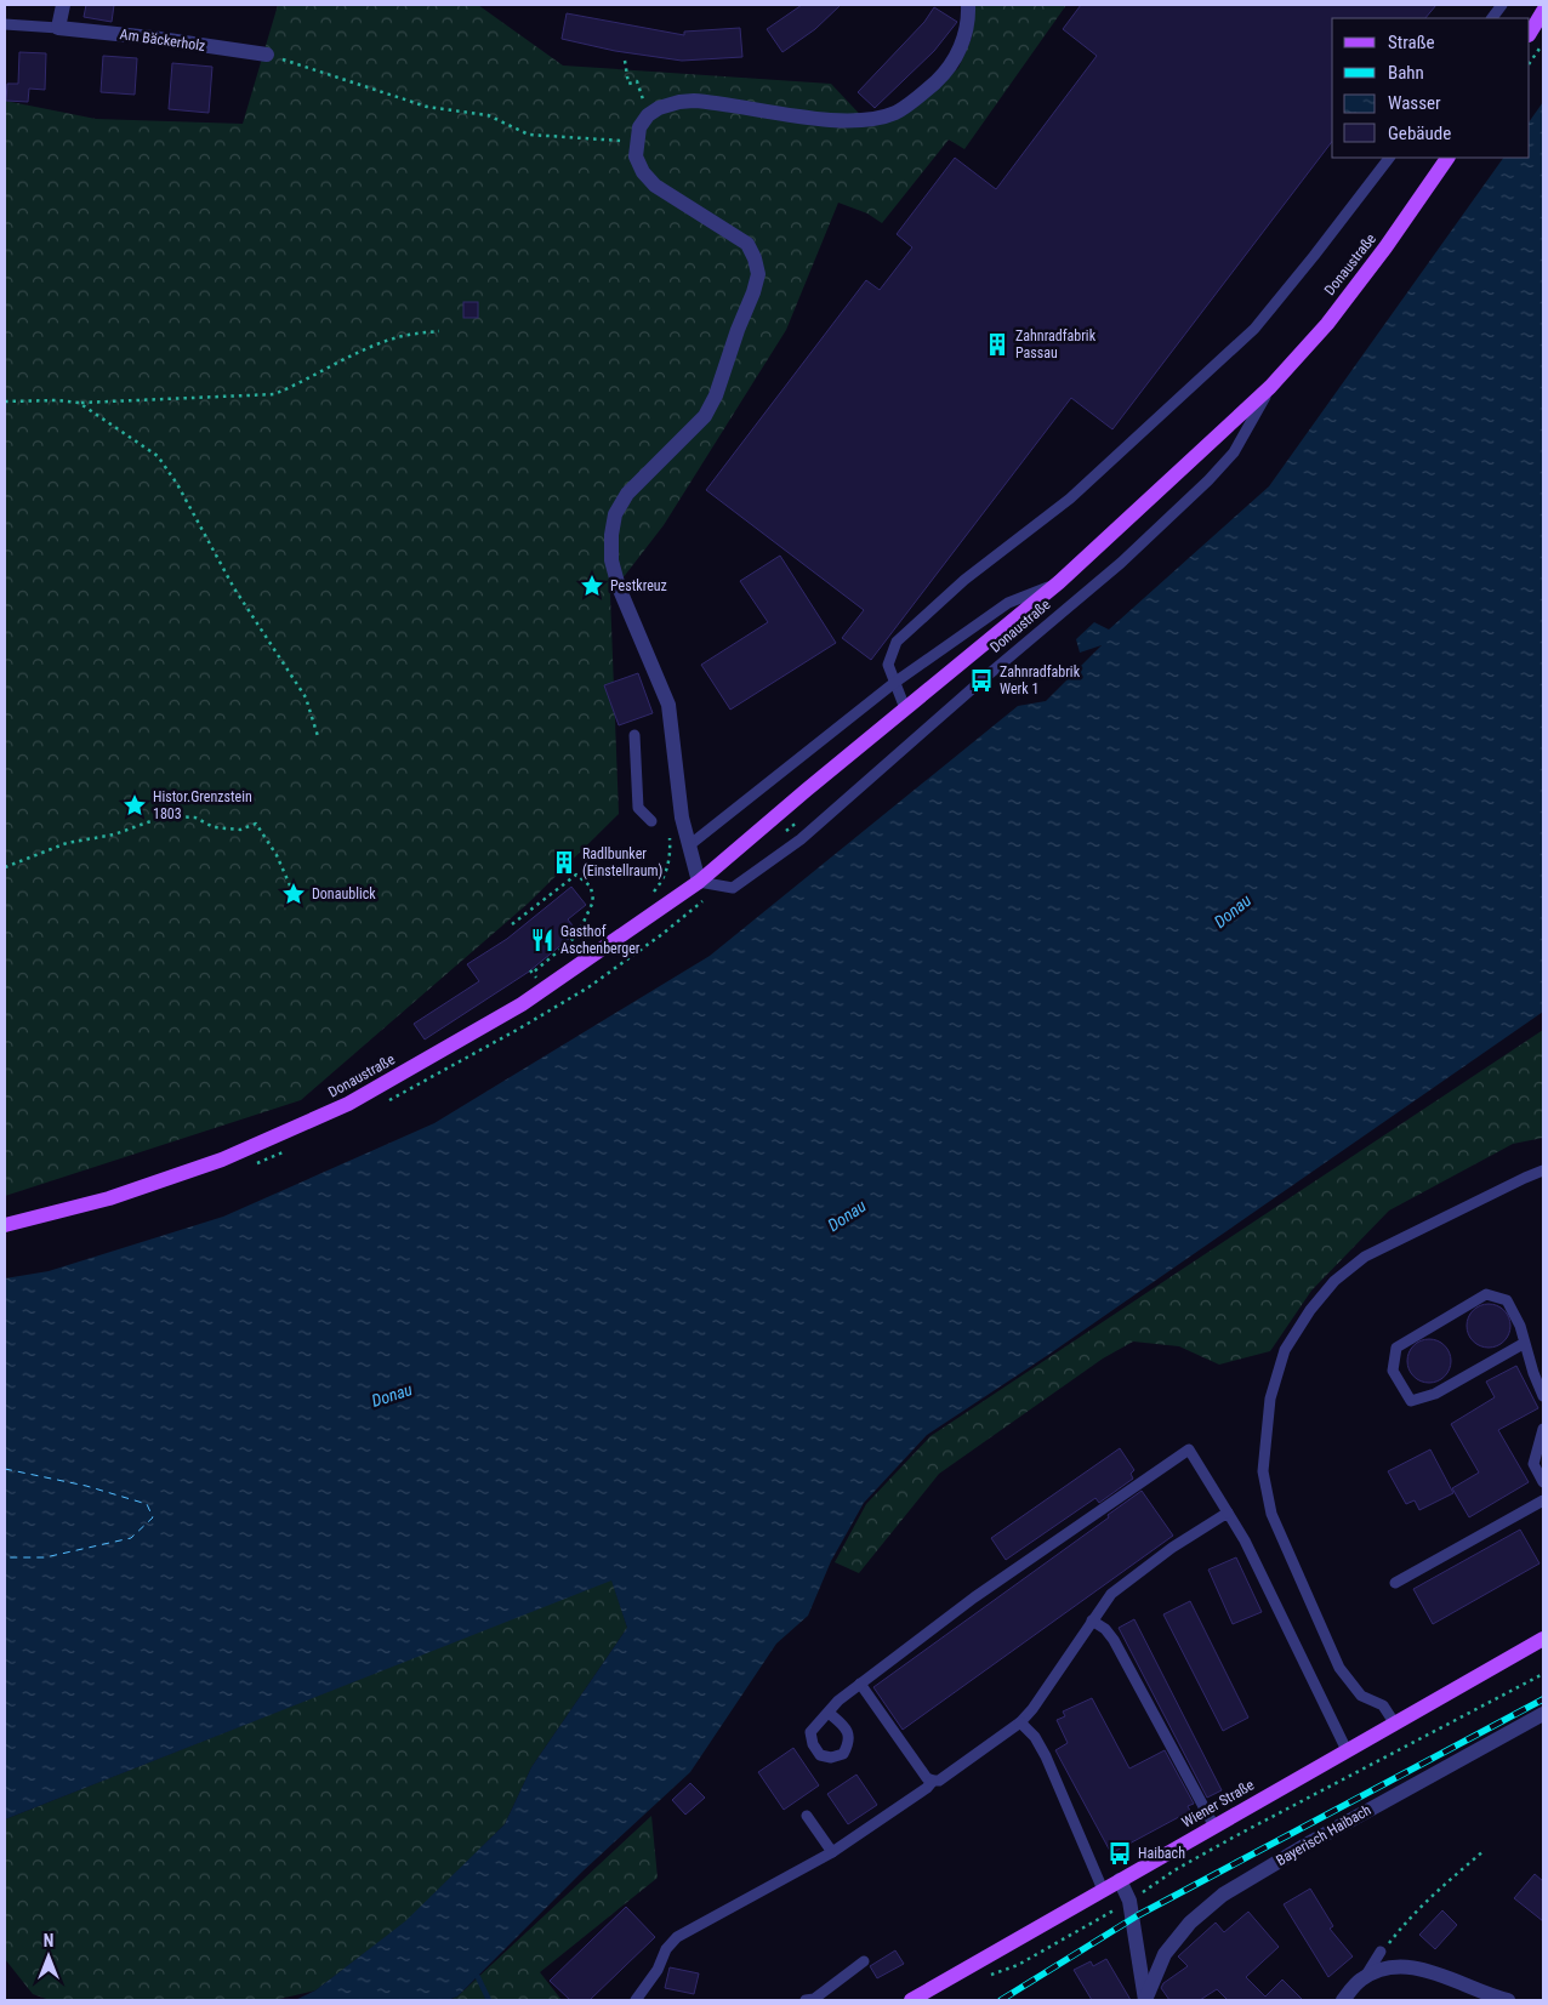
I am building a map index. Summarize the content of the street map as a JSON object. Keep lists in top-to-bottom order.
{
  "streets": {
    "main road": ["Donaustraße", "Wiener Straße"],
    "street": ["Am Bäckerholz", "Bayerisch Haibach"]
  },
  "water": ["Donau"],
  "places": {
    "building": ["Zahnradfabrik Passau", "Radlbunker (Einstellraum)"],
    "place": ["Pestkreuz", "Histor.Grenzstein 1803", "Donaublick"],
    "bus stop": ["Zahnradfabrik Werk 1", "Haibach"],
    "restaurant": ["Gasthof Aschenberger"]
  },
  "legend": [
    "Straße",
    "Bahn",
    "Wasser",
    "Gebäude"
  ],
  "north": "top"
}
